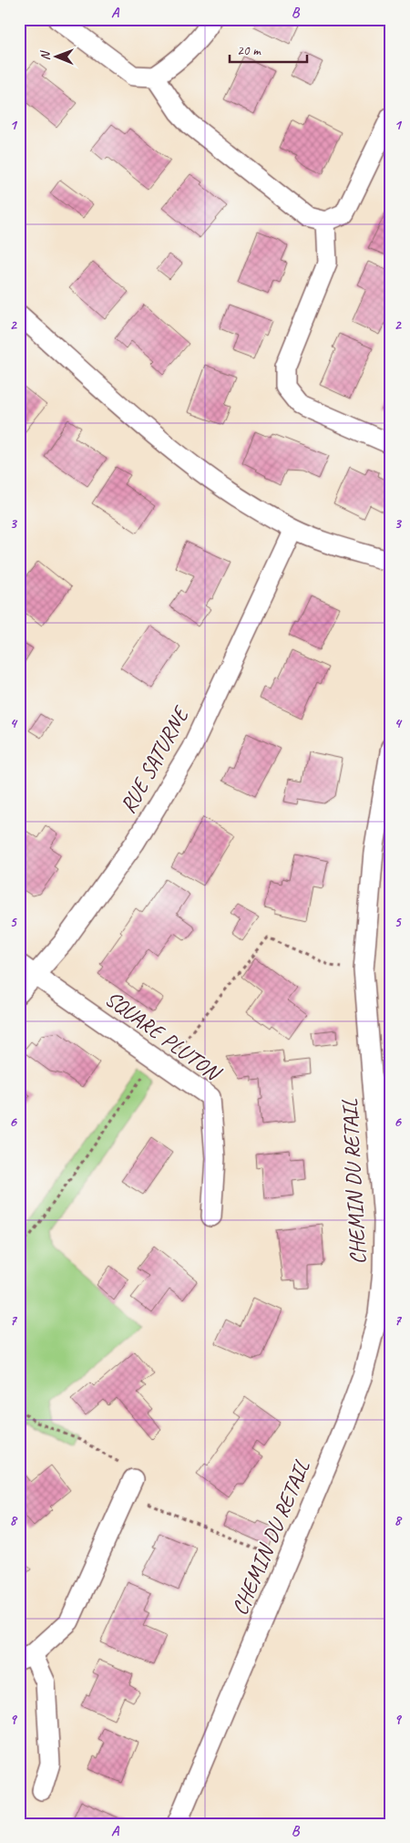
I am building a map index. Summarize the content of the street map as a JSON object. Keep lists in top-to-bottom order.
{
  "streets": {
    "street": ["RUE SATURNE", "SQUARE PLUTON", "CHEMIN DU RETAIL"]
  },
  "crossings": [
    ["RUE SATURNE", "SQUARE PLUTON"]
  ],
  "scale_bar": "20 m",
  "north": "left",
  "grid": {
    "columns": ["A", "B"],
    "rows": [
      "1",
      "2",
      "3",
      "4",
      "5",
      "6",
      "7",
      "8",
      "9"
    ]
  }
}
